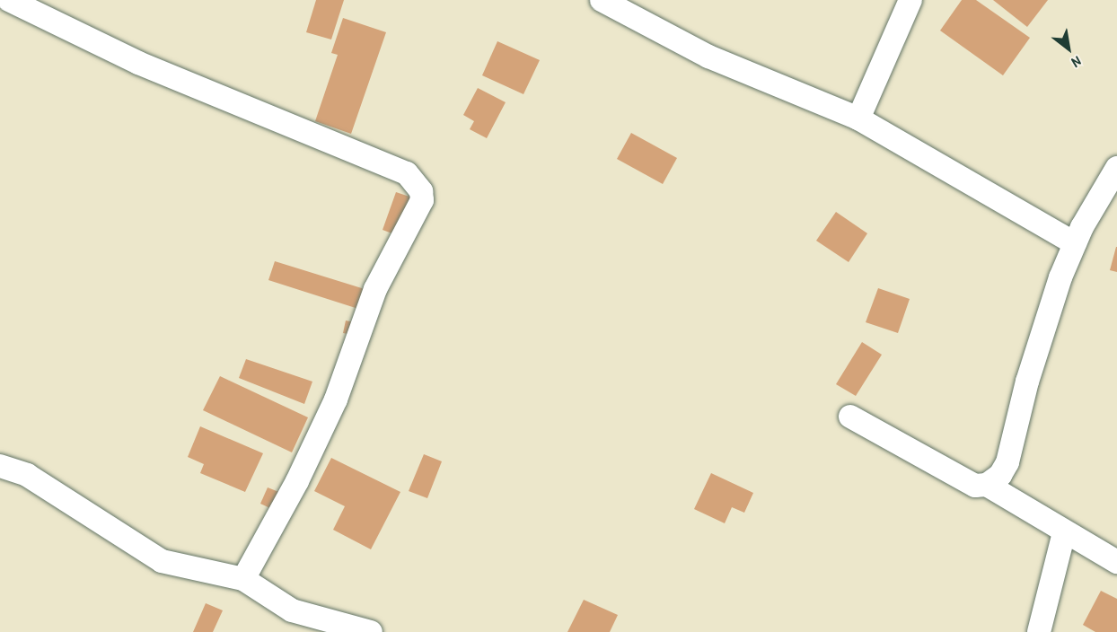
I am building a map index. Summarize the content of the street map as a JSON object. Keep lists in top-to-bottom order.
{
  "north": "bottom right"
}
